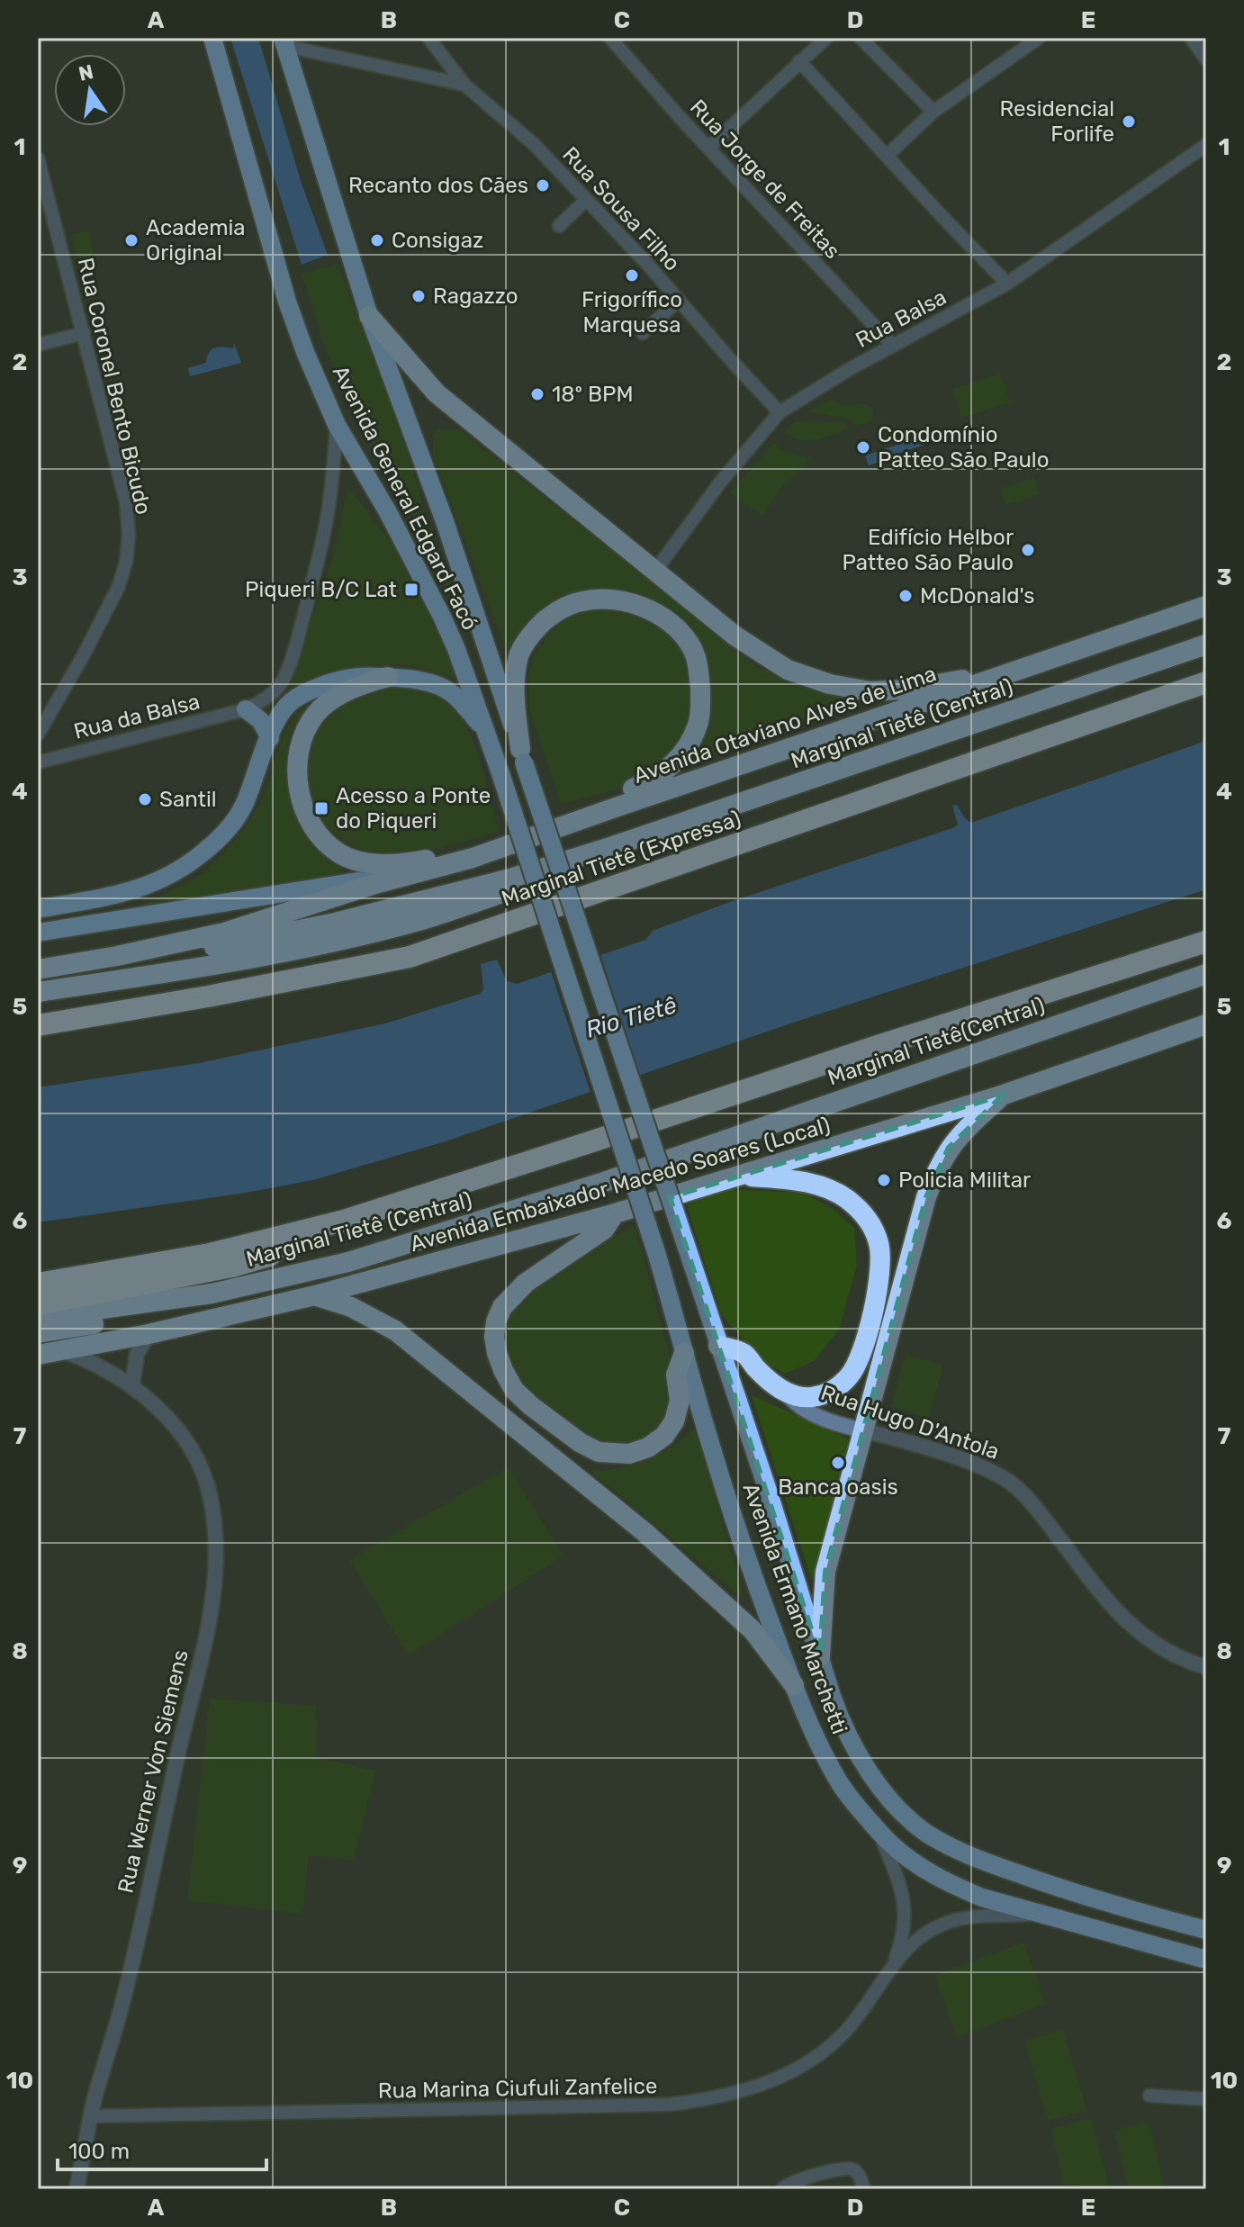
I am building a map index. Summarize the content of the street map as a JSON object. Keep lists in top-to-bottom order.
{
  "streets": {
    "highway": [
      "Marginal Tietê (Central)",
      "Avenida Otaviano Alves de Lima",
      "Marginal Tietê (Expressa)",
      "Marginal Tietê(Central)",
      "Avenida Embaixador Macedo Soares (Local)"
    ],
    "main road": ["Avenida General Edgard Facó", "Avenida Ermano Marchetti"],
    "street": [
      "Rua Jorge de Freitas",
      "Rua Sousa Filho",
      "Rua Balsa",
      "Rua Coronel Bento Bicudo",
      "Rua da Balsa",
      "Rua Hugo D'Antola",
      "Rua Werner Von Siemens",
      "Rua Marina Ciufuli Zanfelice"
    ]
  },
  "crossings": [
    ["Rua Jorge de Freitas", "Rua Balsa"],
    ["Rua Sousa Filho", "Rua Balsa"],
    ["Avenida General Edgard Facó", "Rua da Balsa"],
    ["Avenida General Edgard Facó", "Avenida Ermano Marchetti"],
    ["Marginal Tietê (Central)", "Marginal Tietê(Central)"],
    ["Avenida Embaixador Macedo Soares (Local)", "Rua Werner Von Siemens"],
    ["Avenida Ermano Marchetti", "Rua Marina Ciufuli Zanfelice"],
    ["Rua Werner Von Siemens", "Rua Marina Ciufuli Zanfelice"]
  ],
  "water": ["Rio Tietê"],
  "places": {
    "other": [
      "Residencial Forlife",
      "Recanto dos Cães",
      "Academia Original",
      "Consigaz",
      "Frigorífico Marquesa",
      "Ragazzo",
      "18º BPM",
      "Condomínio Patteo São Paulo",
      "Edifício Helbor Patteo São Paulo",
      "McDonald's",
      "Santil",
      "Policia Militar",
      "Banca oasis"
    ],
    "transit": ["Piqueri B/C Lat", "Acesso a Ponte do Piqueri"]
  },
  "scale_bar": "100 m",
  "north": "top",
  "grid": {
    "columns": [
      "A",
      "B",
      "C",
      "D",
      "E"
    ],
    "rows": [
      "1",
      "2",
      "3",
      "4",
      "5",
      "6",
      "7",
      "8",
      "9",
      "10"
    ]
  }
}
